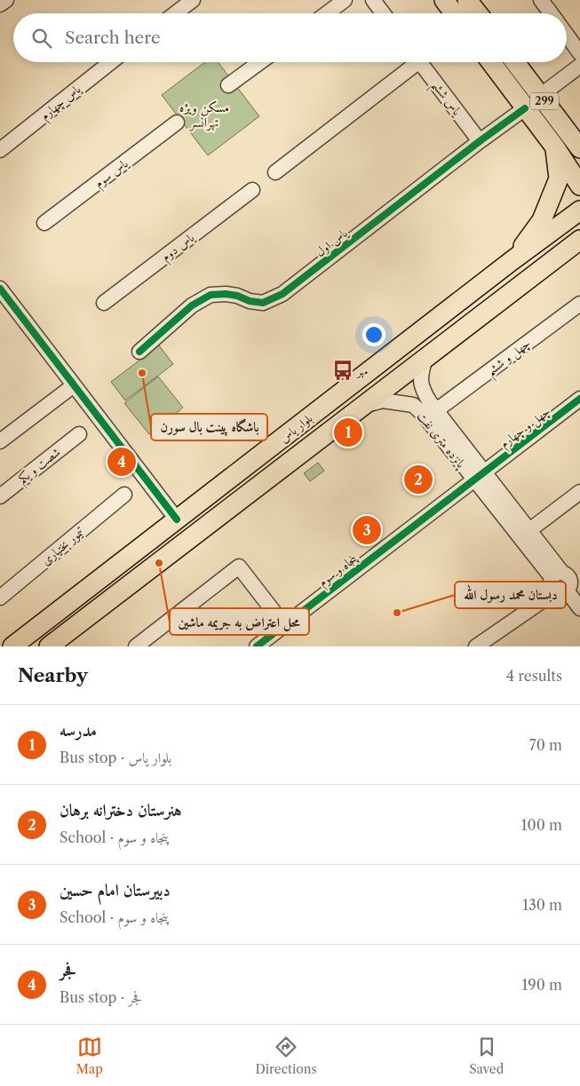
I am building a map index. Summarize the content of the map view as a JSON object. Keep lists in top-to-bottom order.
{
  "streets": {
    "main road": ["299", "بلوار یاس"],
    "street": [
      "یاس ششم",
      "یاس چهارم",
      "یاس سوم",
      "یاس اول",
      "یاس دوم",
      "چهل و ششم",
      "چهل و چهارم",
      "پانزده متری نفت",
      "شصت و یکم",
      "تیمور بختیاری",
      "پنجاه و سوم"
    ]
  },
  "crossings": [
    ["یاس ششم", "یاس اول"],
    ["299", "یاس اول"],
    ["چهل و ششم", "پانزده متری نفت"],
    ["چهل و چهارم", "پانزده متری نفت"],
    ["چهل و چهارم", "پنجاه و سوم"],
    ["بلوار یاس", "پانزده متری نفت"],
    ["پانزده متری نفت", "پنجاه و سوم"]
  ],
  "districts": ["مسکن ویژه تهرانسر"],
  "places": {
    "bus stop": ["مهر"],
    "other": ["باشگاه پینت بال سورن", "محل اعتراض به جریمه ماشین", "دبستان محمد رسول الله"]
  },
  "page": {
    "search": "Search here",
    "pins": [
      "1",
      "4",
      "2",
      "3"
    ],
    "heading": ["Nearby", "4 results"],
    "list": [
      {
        "mark": "1",
        "name": "مدرسه",
        "note": "Bus stop · بلوار یاس",
        "value": "70 m"
      },
      {
        "mark": "2",
        "name": "هنرستان دخترانه برهان",
        "note": "School · پنجاه و سوم",
        "value": "100 m"
      },
      {
        "mark": "3",
        "name": "دبیرستان امام حسین",
        "note": "School · پنجاه و سوم",
        "value": "130 m"
      },
      {
        "mark": "4",
        "name": "فجر",
        "note": "Bus stop · فجر",
        "value": "190 m"
      }
    ],
    "nav": ["Map", "Directions", "Saved"]
  }
}
